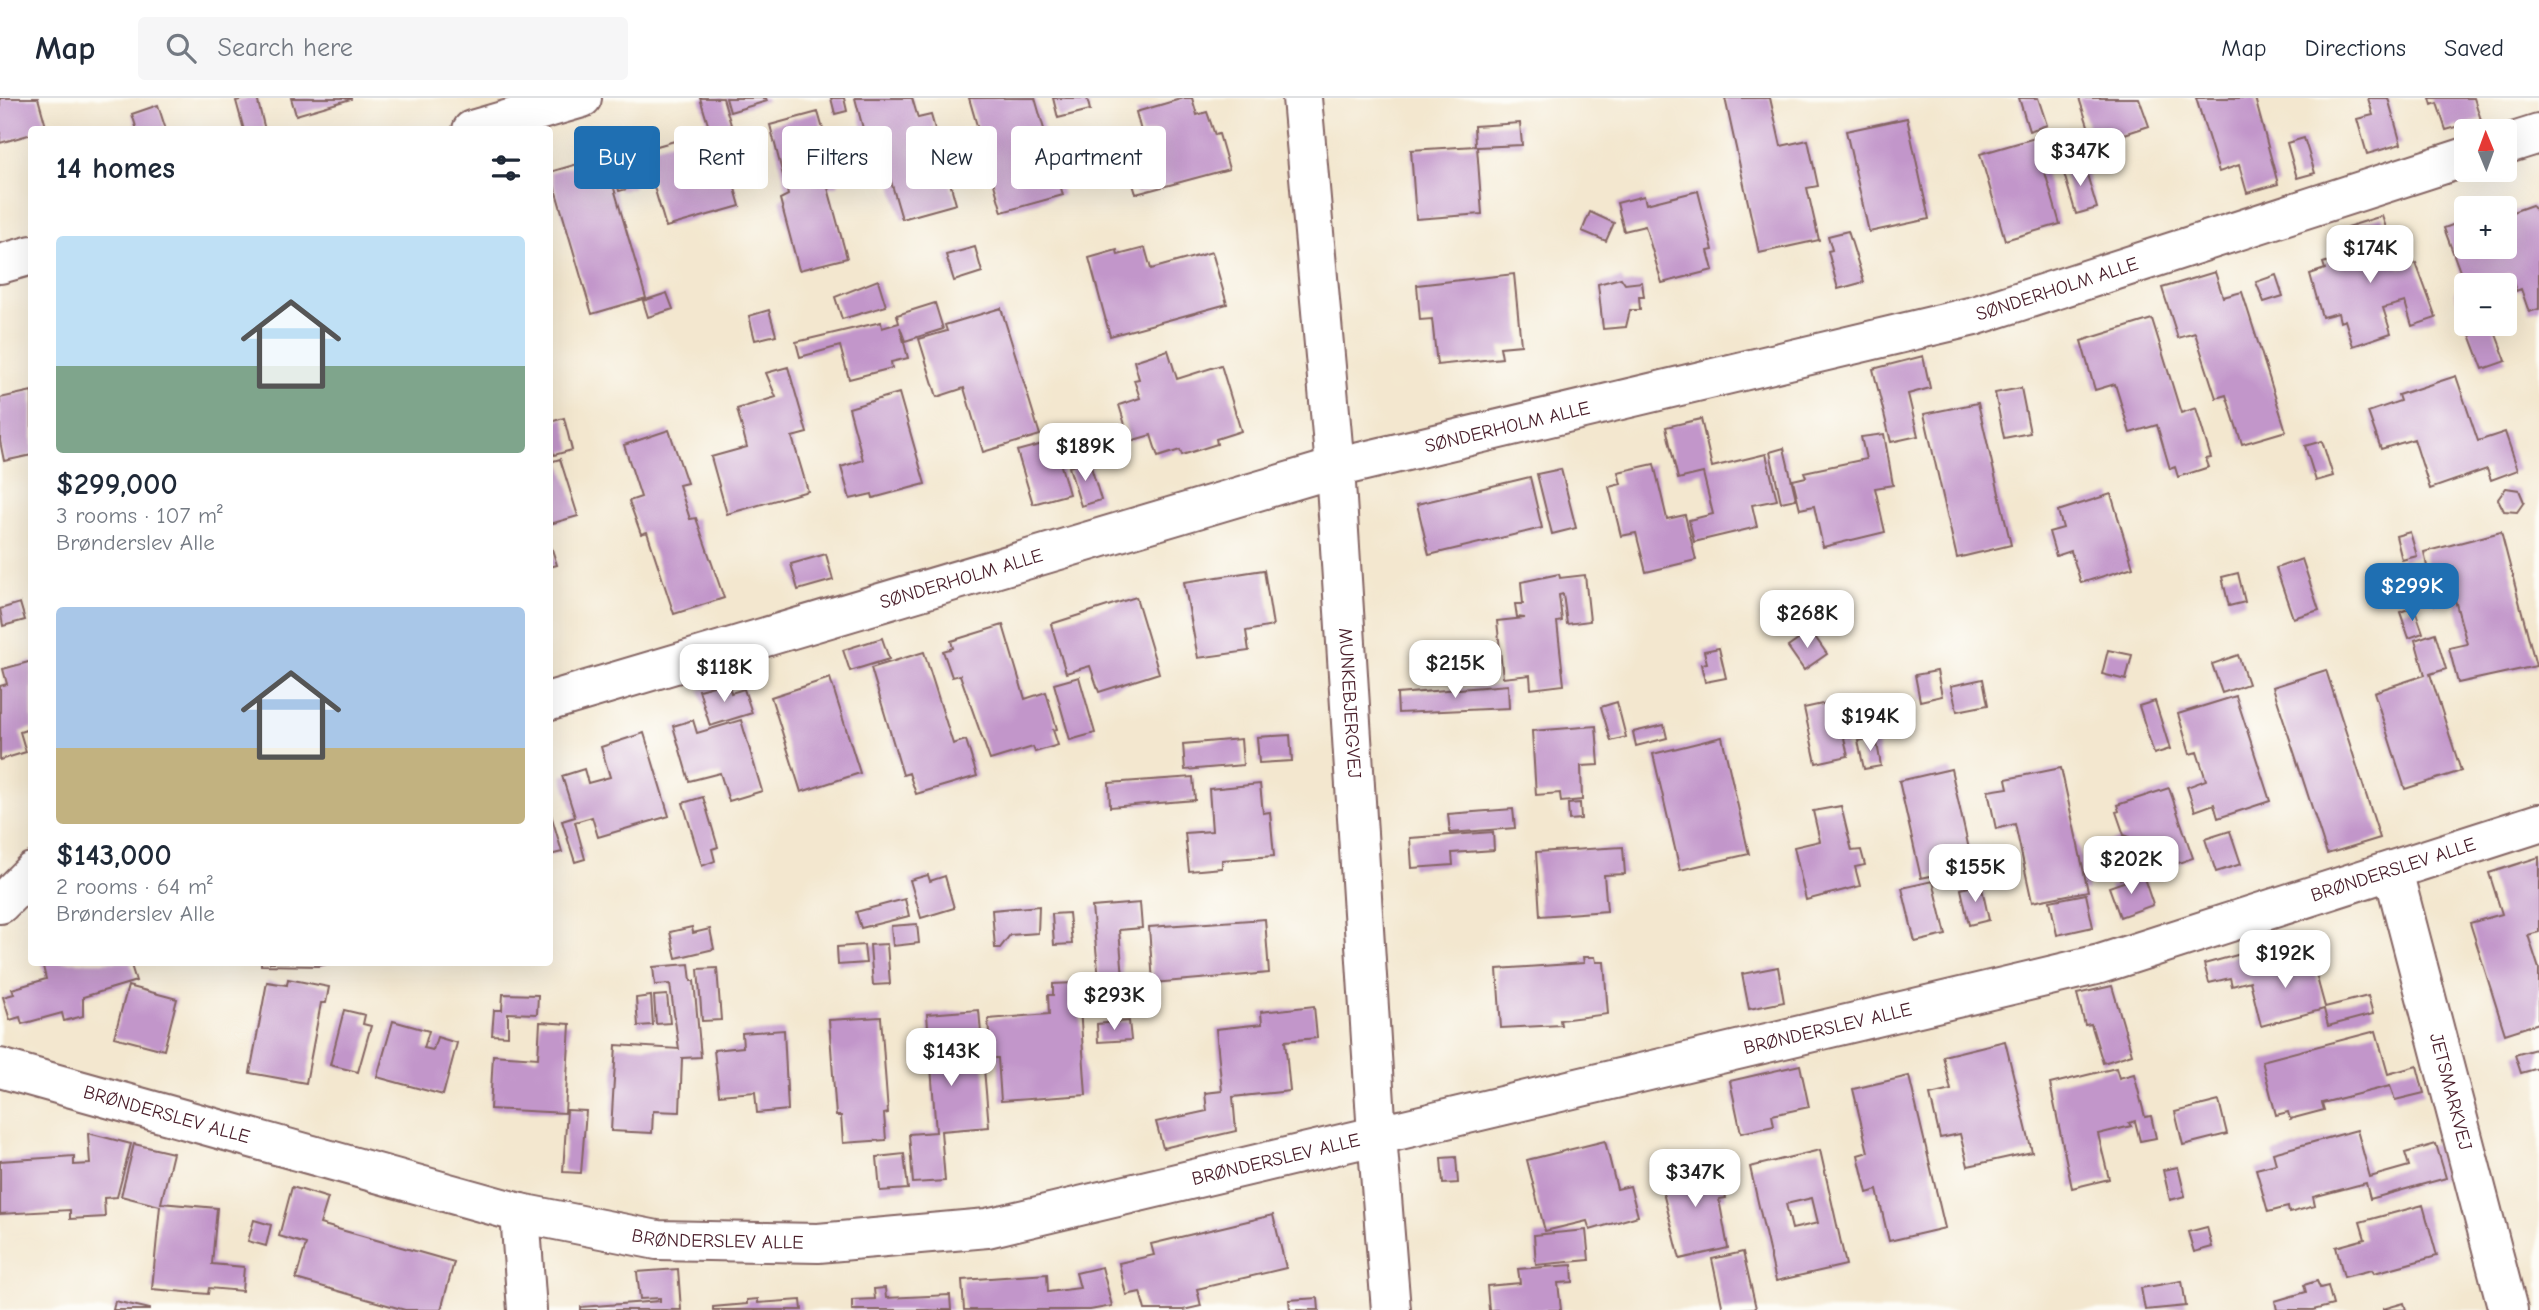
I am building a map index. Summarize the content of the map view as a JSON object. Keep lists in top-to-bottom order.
{
  "streets": {
    "street": [
      "SØNDERHOLM ALLE",
      "MUNKEBJERGVEJ",
      "BRØNDERSLEV ALLE",
      "JETSMARKVEJ"
    ]
  },
  "crossings": [
    ["SØNDERHOLM ALLE", "MUNKEBJERGVEJ"],
    ["MUNKEBJERGVEJ", "BRØNDERSLEV ALLE"],
    ["BRØNDERSLEV ALLE", "JETSMARKVEJ"]
  ],
  "north": "top",
  "page": {
    "header": "Map",
    "search": "Search here",
    "nav": ["Map", "Directions", "Saved"],
    "map_buttons": ["+", "−"],
    "chip": [
      "Buy",
      "Rent",
      "Filters",
      "New",
      "Apartment"
    ],
    "heading": "14 homes",
    "price": [
      "$347K",
      "$174K",
      "$189K",
      "$299K",
      "$268K",
      "$215K",
      "$118K",
      "$194K",
      "$202K",
      "$155K",
      "$192K",
      "$293K",
      "$143K",
      "$347K"
    ],
    "list": [
      {
        "name": "$299,000",
        "note": "3 rooms · 107 m² · Brønderslev Alle"
      },
      {
        "name": "$143,000",
        "note": "2 rooms · 64 m² · Brønderslev Alle"
      }
    ]
  }
}
